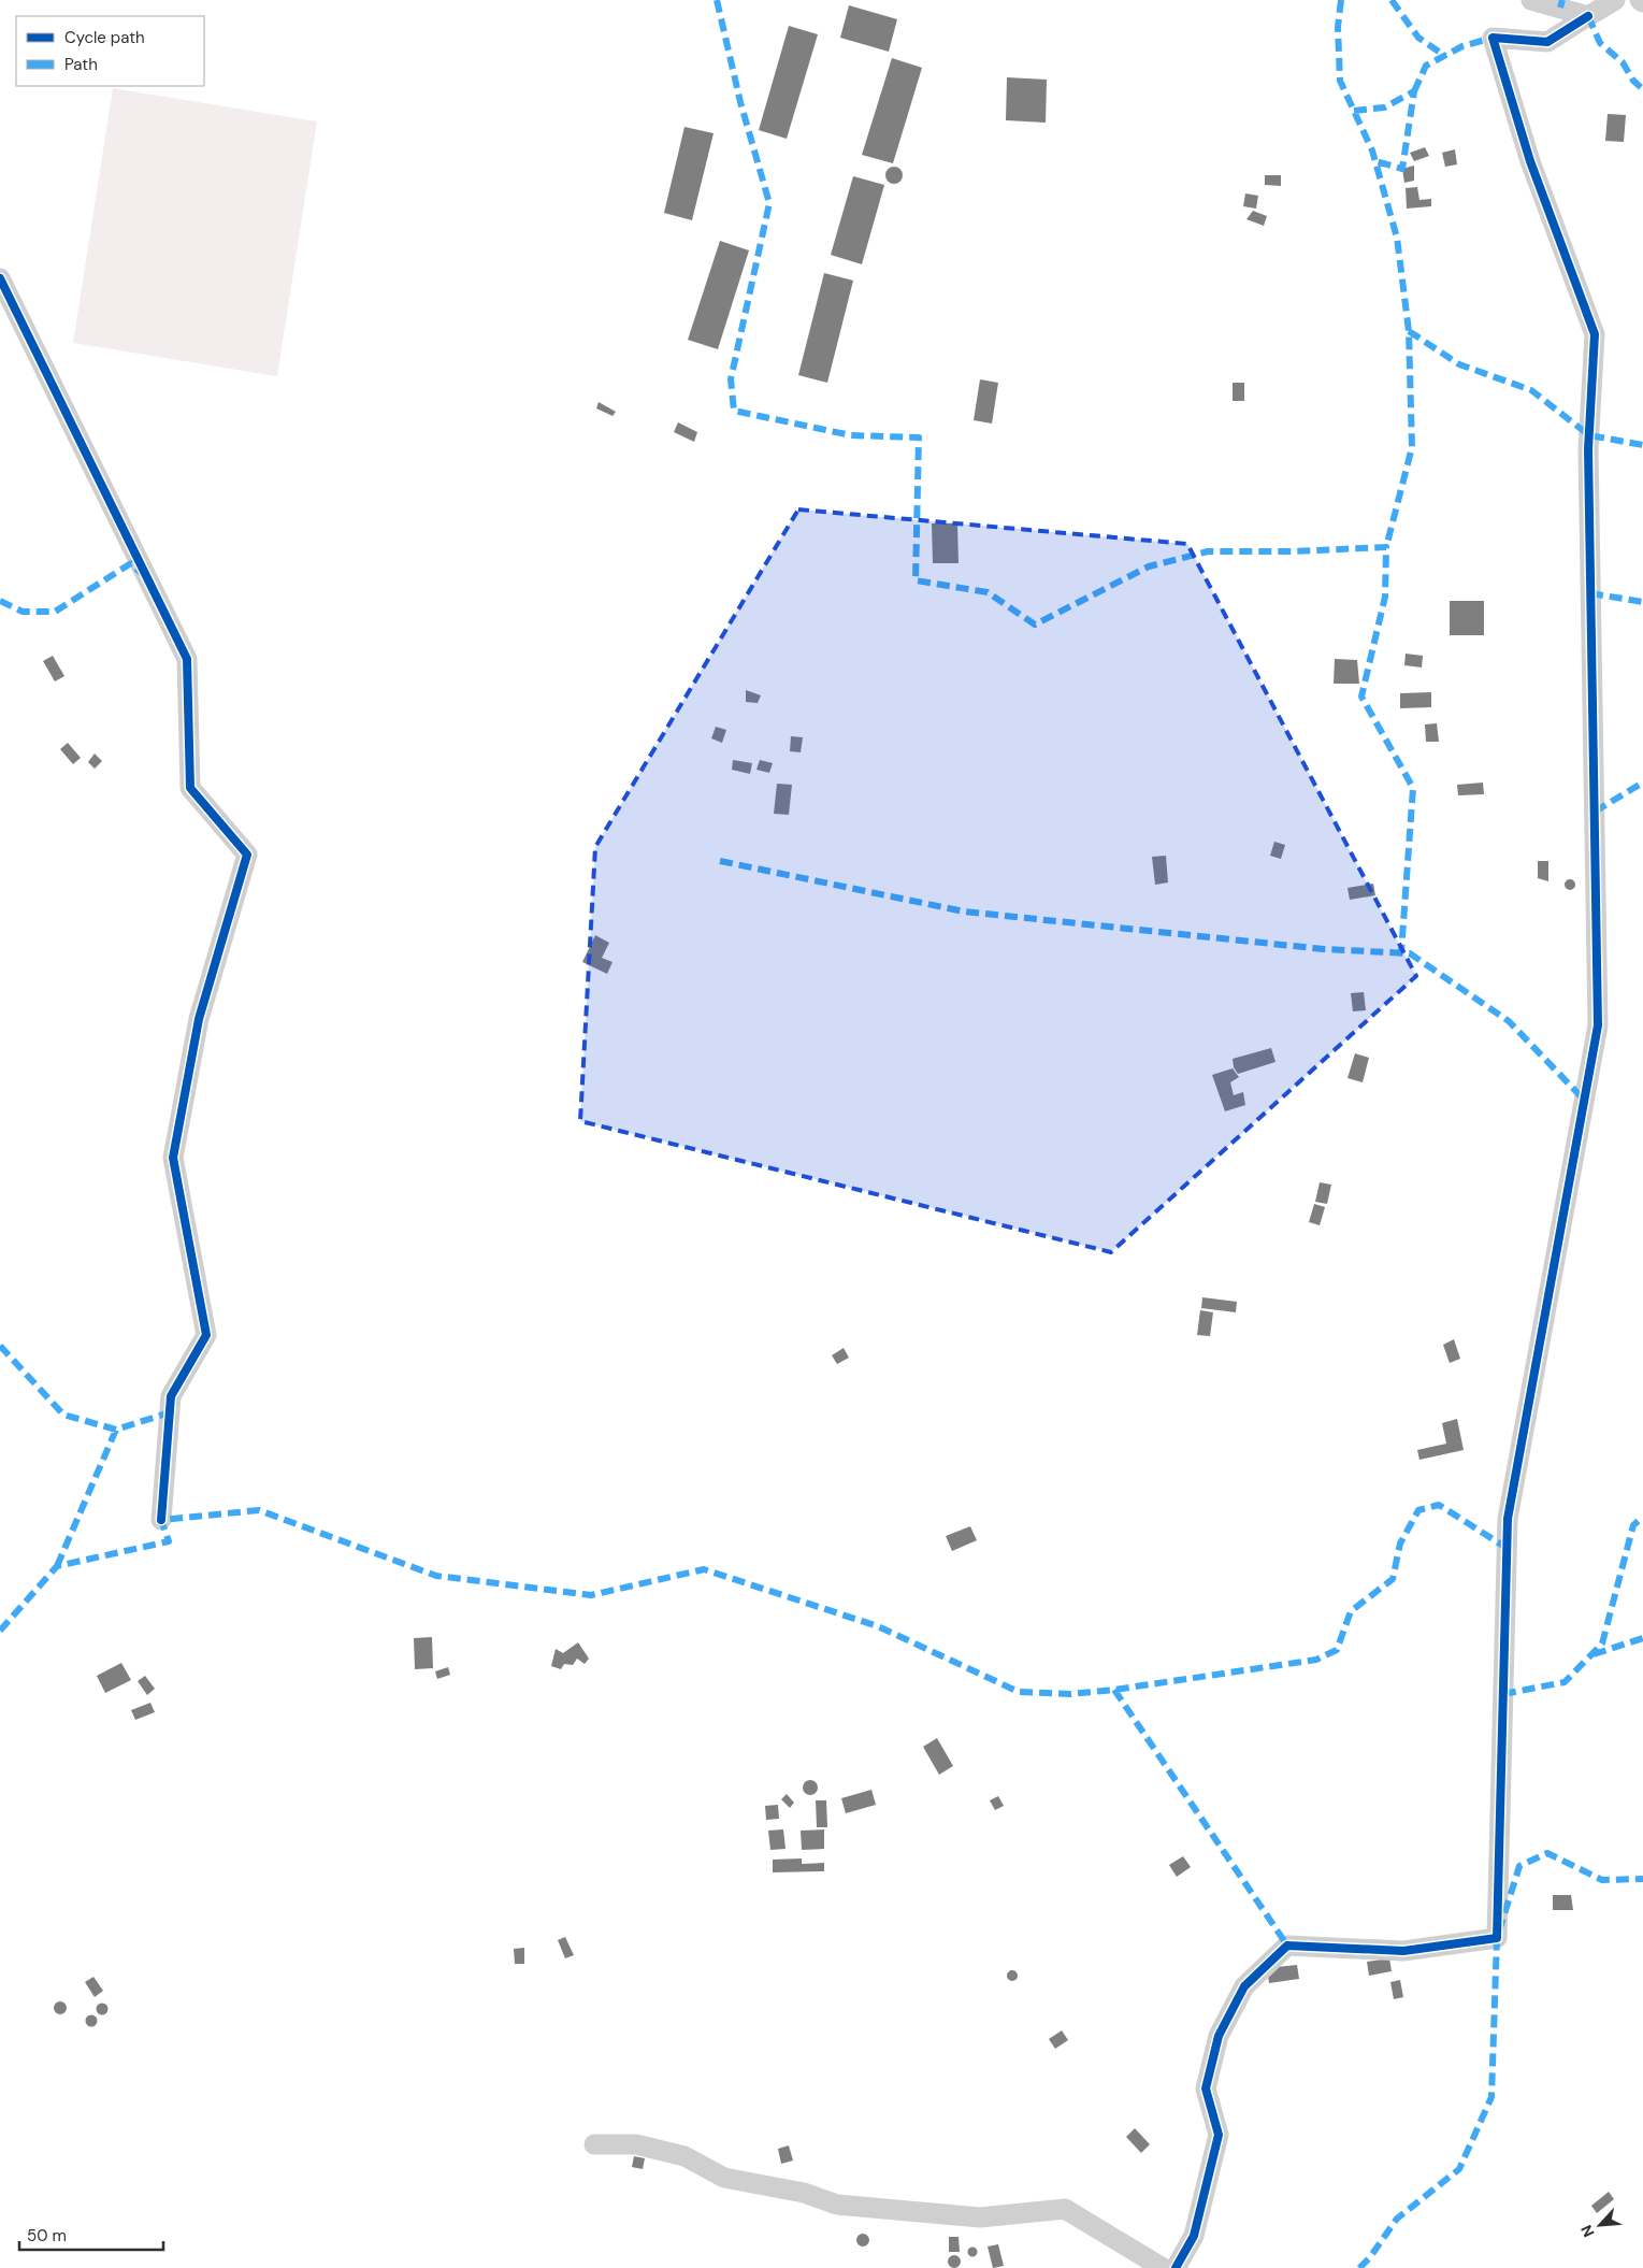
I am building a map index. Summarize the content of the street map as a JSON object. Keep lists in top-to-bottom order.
{
  "legend": ["Cycle path", "Path"],
  "scale_bar": "50 m",
  "north": "bottom left"
}
